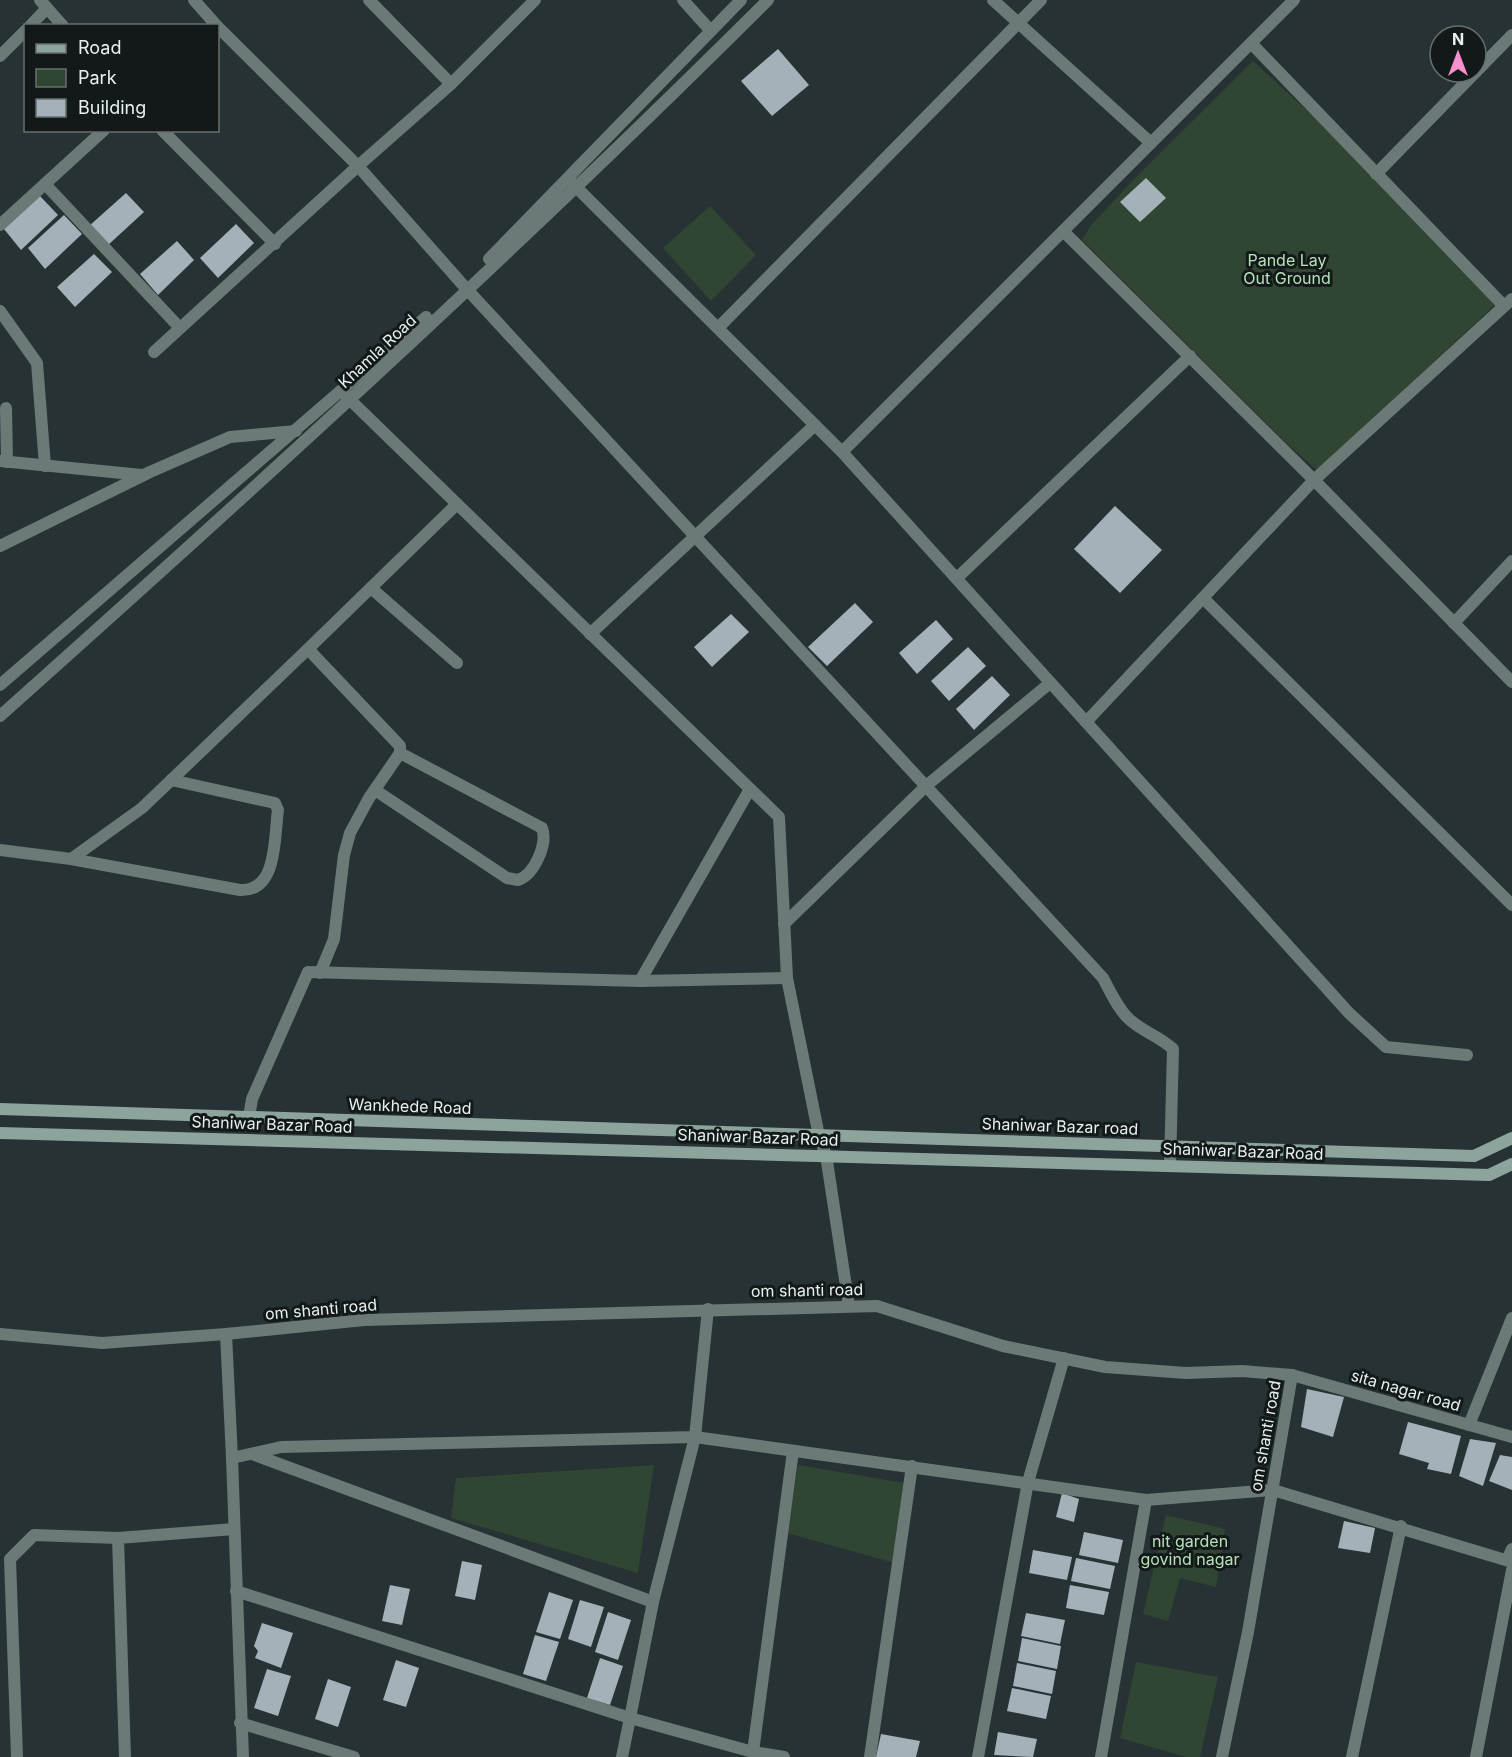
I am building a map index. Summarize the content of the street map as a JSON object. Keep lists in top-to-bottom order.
{
  "streets": {
    "main road": ["Wankhede Road", "Shaniwar Bazar Road", "Shaniwar Bazar road"],
    "street": ["Khamla Road", "om shanti road", "sita nagar road"]
  },
  "crossings": [
    ["Wankhede Road", "Shaniwar Bazar road"],
    ["om shanti road", "sita nagar road"]
  ],
  "parks": ["Pande Lay Out Ground", "nit garden govind nagar"],
  "legend": ["Road", "Park", "Building"],
  "north": "top"
}
